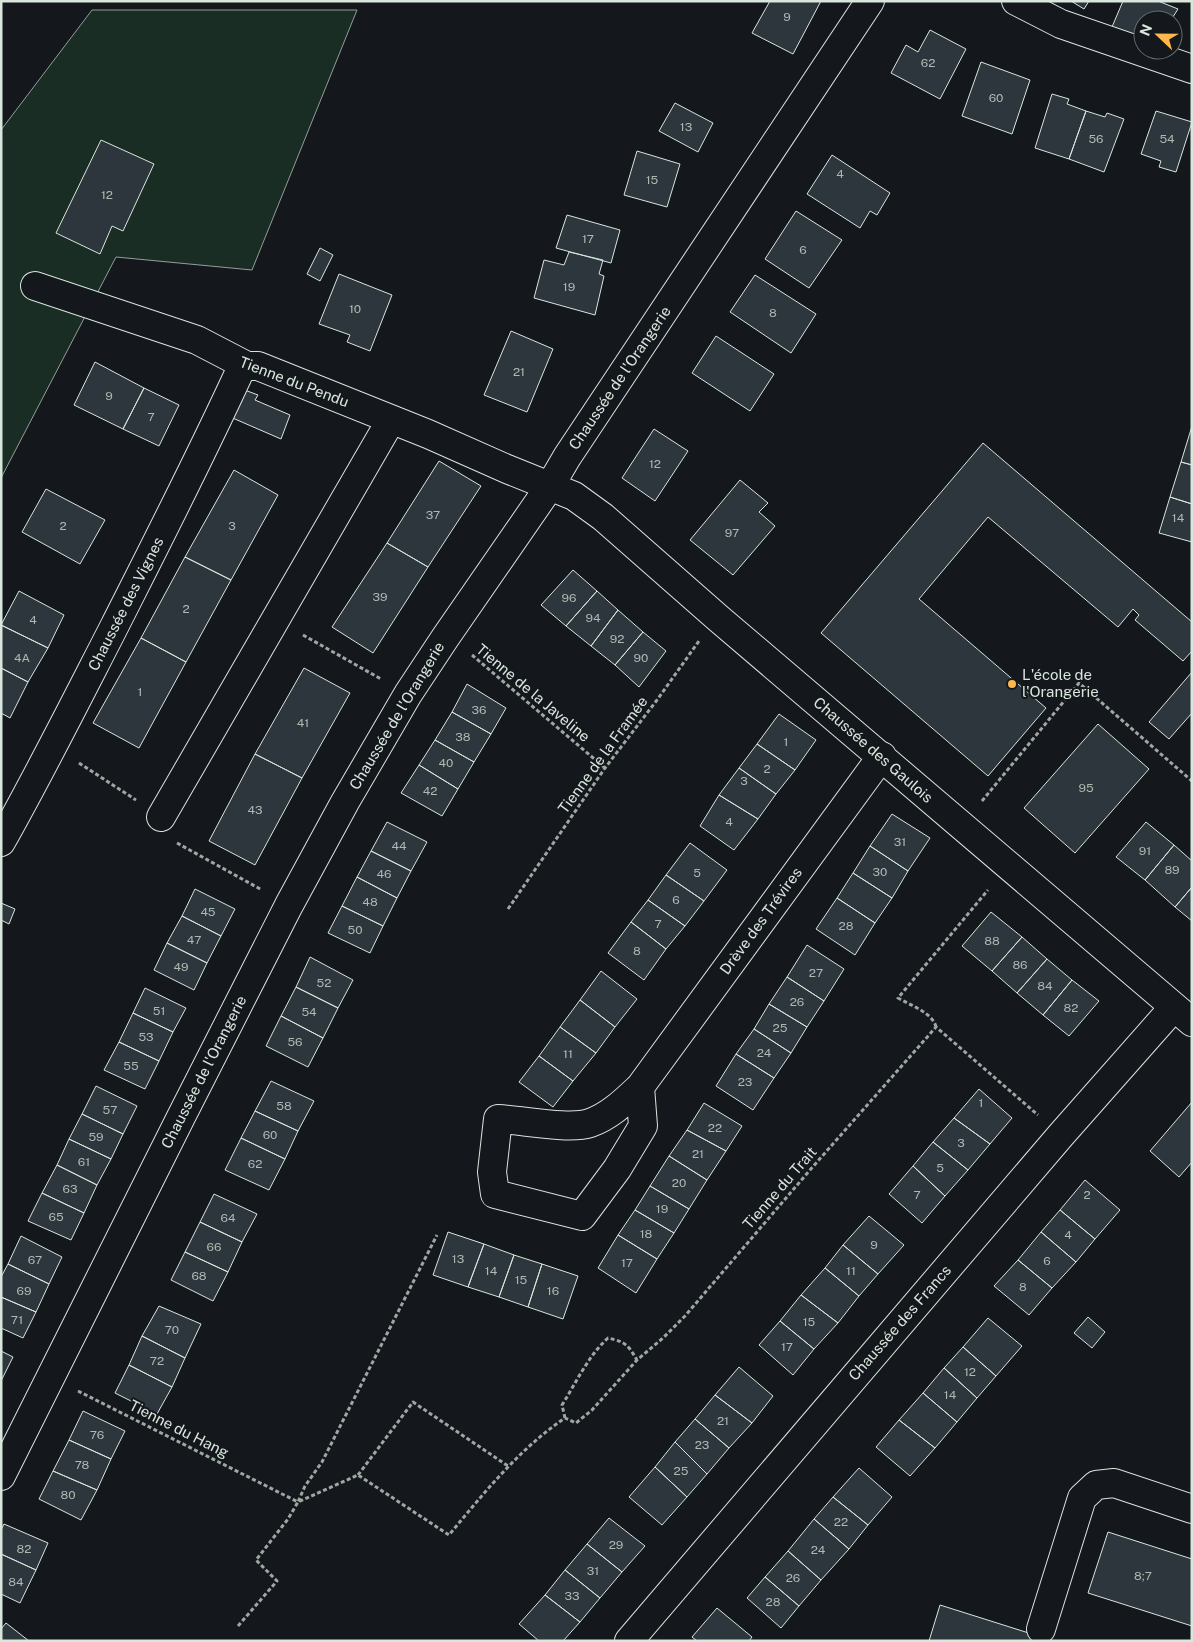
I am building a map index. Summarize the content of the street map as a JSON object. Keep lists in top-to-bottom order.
{
  "streets": {
    "street": [
      "Chaussée de l'Orangerie",
      "Tienne du Pendu",
      "Chaussée des Vignes",
      "Chaussée des Gaulois",
      "Drève des Trévires",
      "Chaussée des Francs"
    ],
    "path": [
      "Tienne de la Javeline",
      "Tienne de la Framée",
      "Tienne du Trait",
      "Tienne du Hang"
    ]
  },
  "crossings": [
    ["Chaussée de l'Orangerie", "Tienne du Pendu"],
    ["Chaussée de l'Orangerie", "Tienne de la Javeline"],
    ["Chaussée de l'Orangerie", "Chaussée des Gaulois"],
    ["Chaussée de l'Orangerie", "Tienne du Hang"],
    ["Tienne du Pendu", "Chaussée des Vignes"],
    ["Tienne du Pendu", "Chaussée des Gaulois"],
    ["Tienne de la Javeline", "Tienne de la Framée"],
    ["Chaussée des Gaulois", "Tienne de la Framée"],
    ["Chaussée des Gaulois", "Drève des Trévires"],
    ["Chaussée des Gaulois", "Chaussée des Francs"]
  ],
  "places": ["L'école de l'Orangerie"],
  "house_numbers": [
    "9",
    "62",
    "60",
    "13",
    "56",
    "54",
    "4",
    "15",
    "12",
    "17",
    "6",
    "19",
    "10",
    "8",
    "21",
    "9",
    "7",
    "12",
    "37",
    "14",
    "2",
    "3",
    "97",
    "39",
    "96",
    "2",
    "94",
    "4",
    "92",
    "4A",
    "90",
    "1",
    "36",
    "41",
    "38",
    "1",
    "40",
    "2",
    "3",
    "95",
    "42",
    "43",
    "4",
    "31",
    "44",
    "91",
    "89",
    "30",
    "5",
    "46",
    "6",
    "48",
    "45",
    "7",
    "28",
    "50",
    "47",
    "88",
    "8",
    "86",
    "49",
    "27",
    "52",
    "84",
    "26",
    "82",
    "51",
    "54",
    "25",
    "53",
    "56",
    "24",
    "11",
    "55",
    "23",
    "1",
    "58",
    "57",
    "22",
    "60",
    "59",
    "3",
    "21",
    "61",
    "62",
    "5",
    "20",
    "63",
    "7",
    "2",
    "19",
    "65",
    "64",
    "18",
    "4",
    "9",
    "66",
    "13",
    "67",
    "6",
    "17",
    "14",
    "11",
    "68",
    "15",
    "8",
    "69",
    "16",
    "71",
    "15",
    "70",
    "17",
    "72",
    "12",
    "14",
    "21",
    "76",
    "23",
    "78",
    "25",
    "80",
    "22",
    "29",
    "82",
    "24",
    "31",
    "8;7",
    "26",
    "84",
    "33",
    "28"
  ],
  "north": "left"
}
